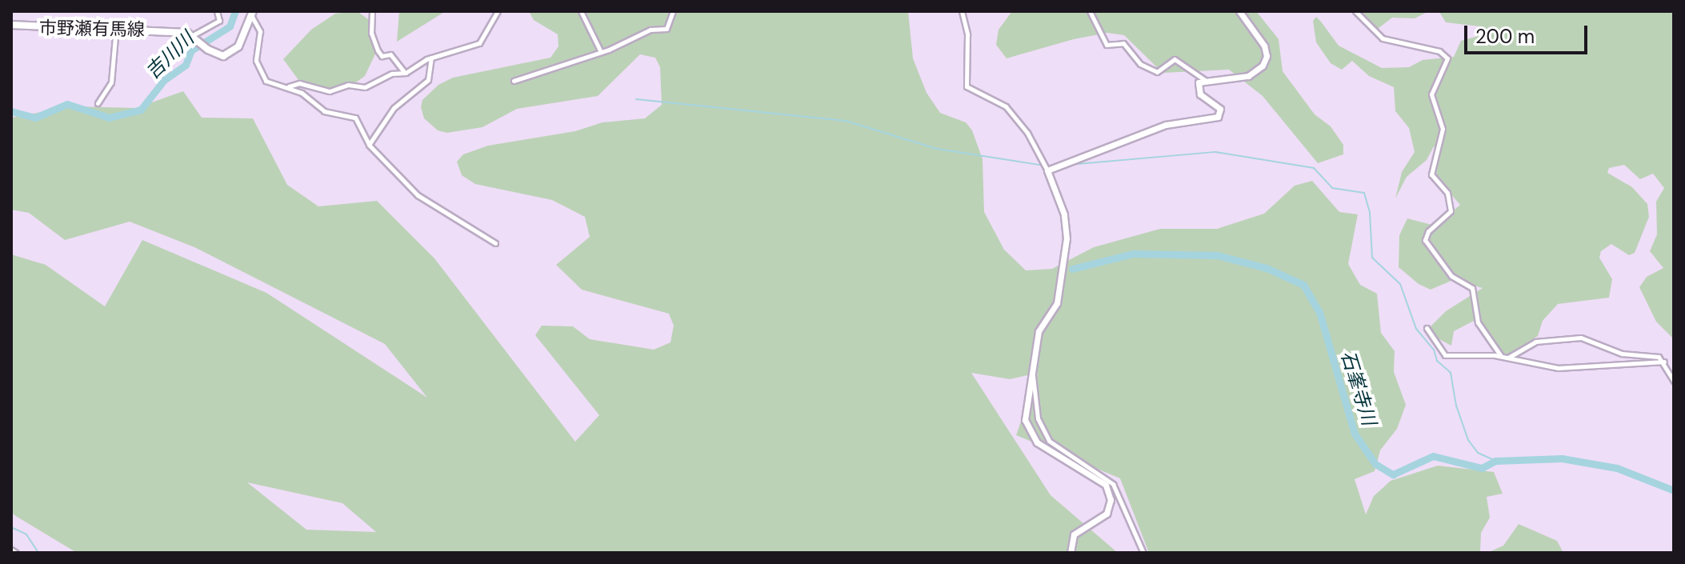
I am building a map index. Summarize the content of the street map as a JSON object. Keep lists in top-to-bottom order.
{
  "streets": {
    "main road": ["市野瀬有馬線"]
  },
  "water": ["吉川川", "石峯寺川"],
  "scale_bar": "200 m"
}
